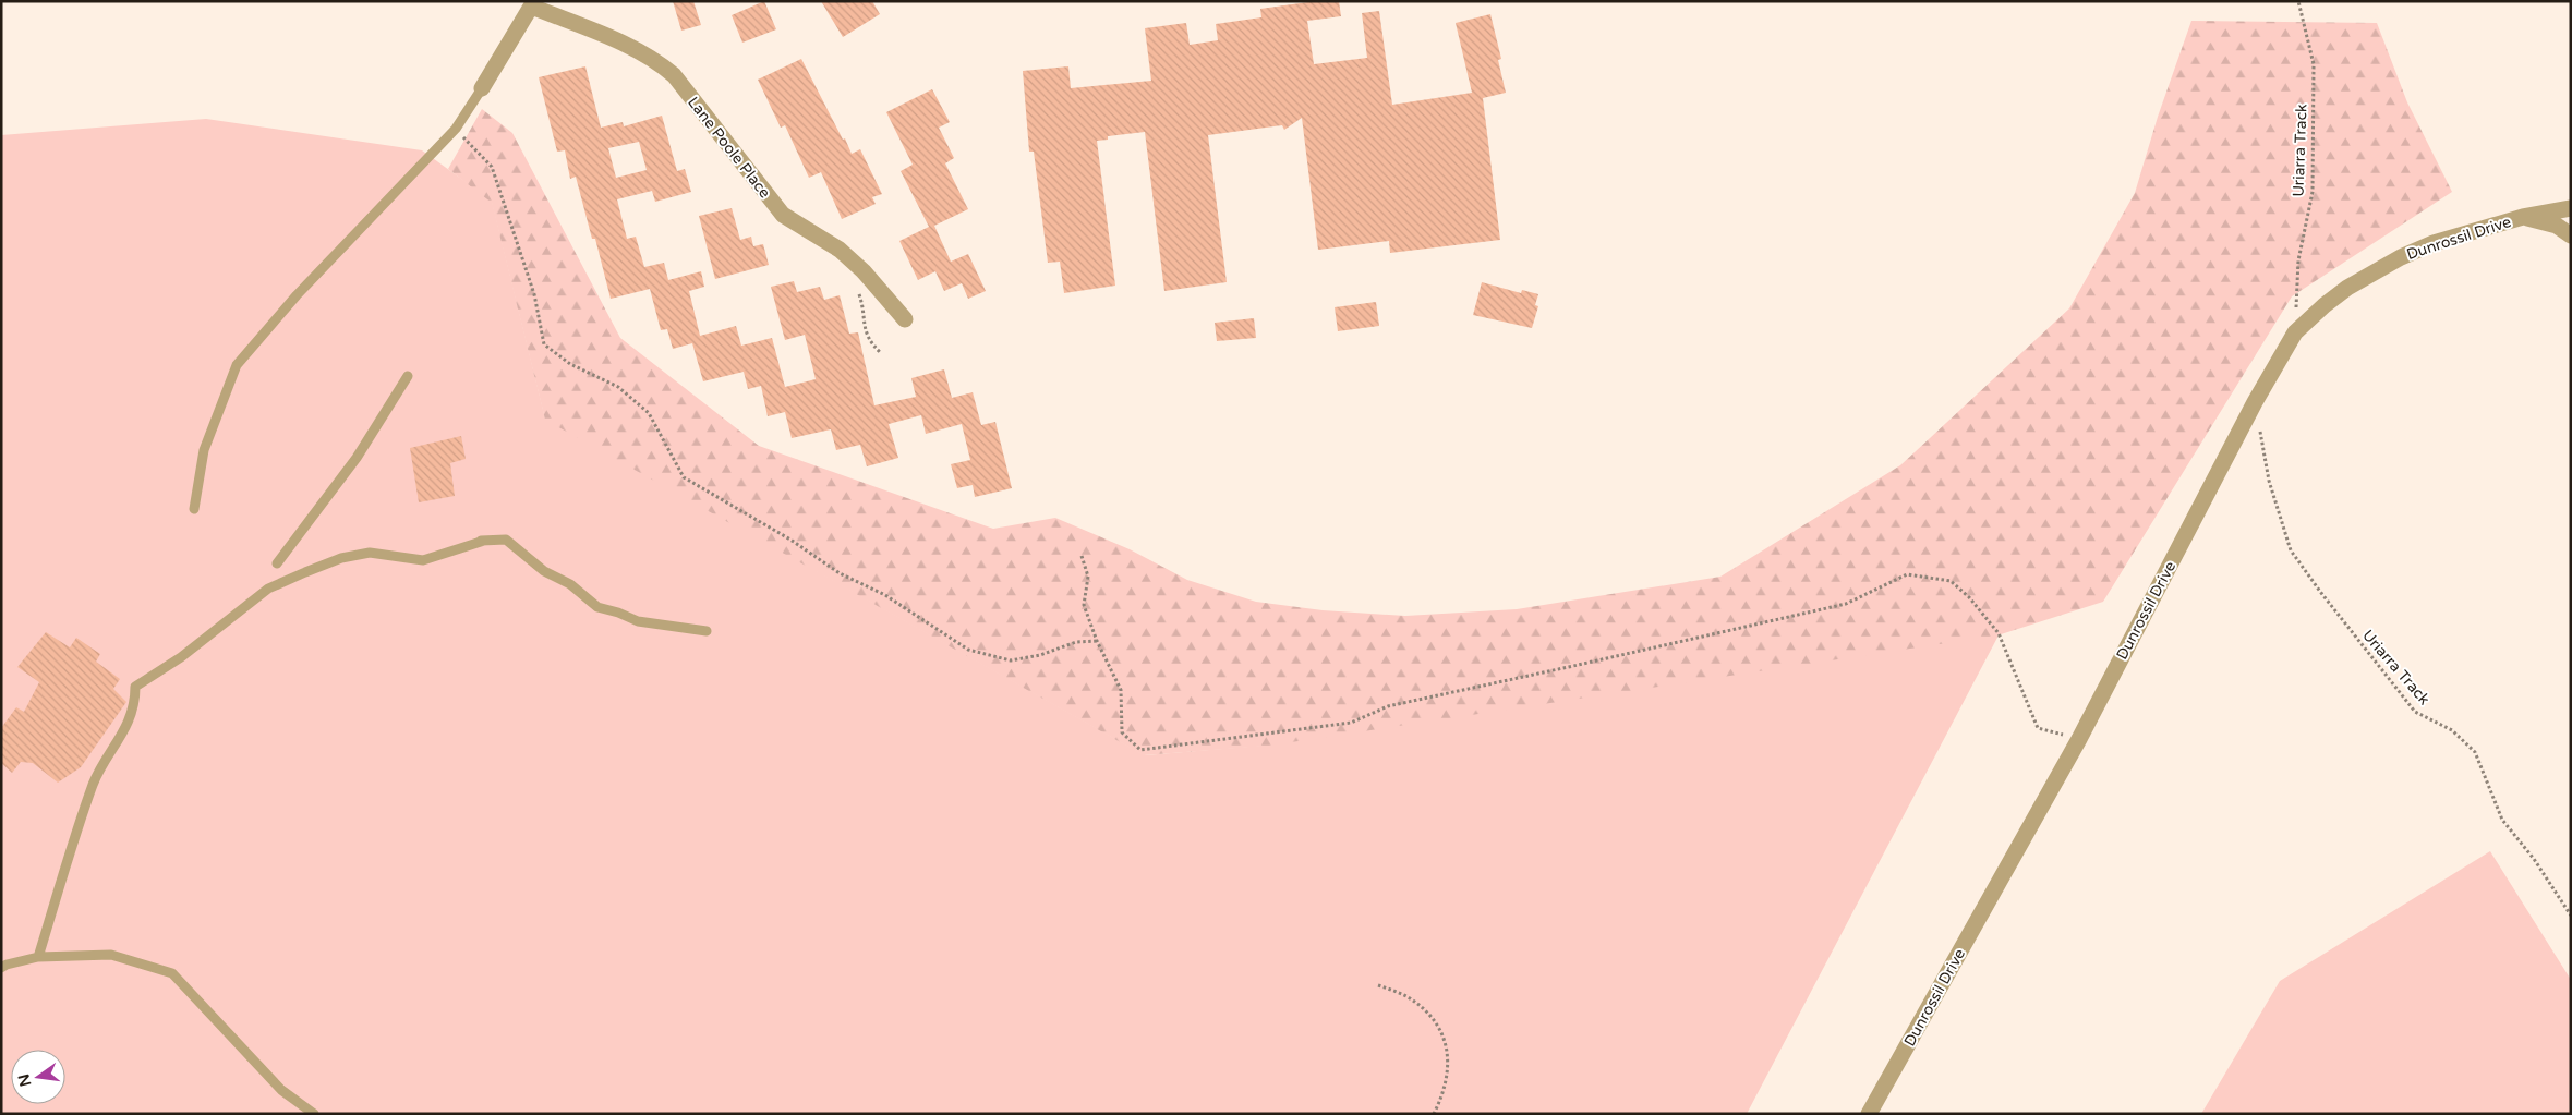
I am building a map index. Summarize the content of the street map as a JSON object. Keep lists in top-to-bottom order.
{
  "streets": {
    "street": ["Lane Poole Place", "Dunrossil Drive"],
    "path": ["Uriarra Track"]
  },
  "crossings": [
    ["Uriarra Track", "Dunrossil Drive"]
  ],
  "north": "left"
}
